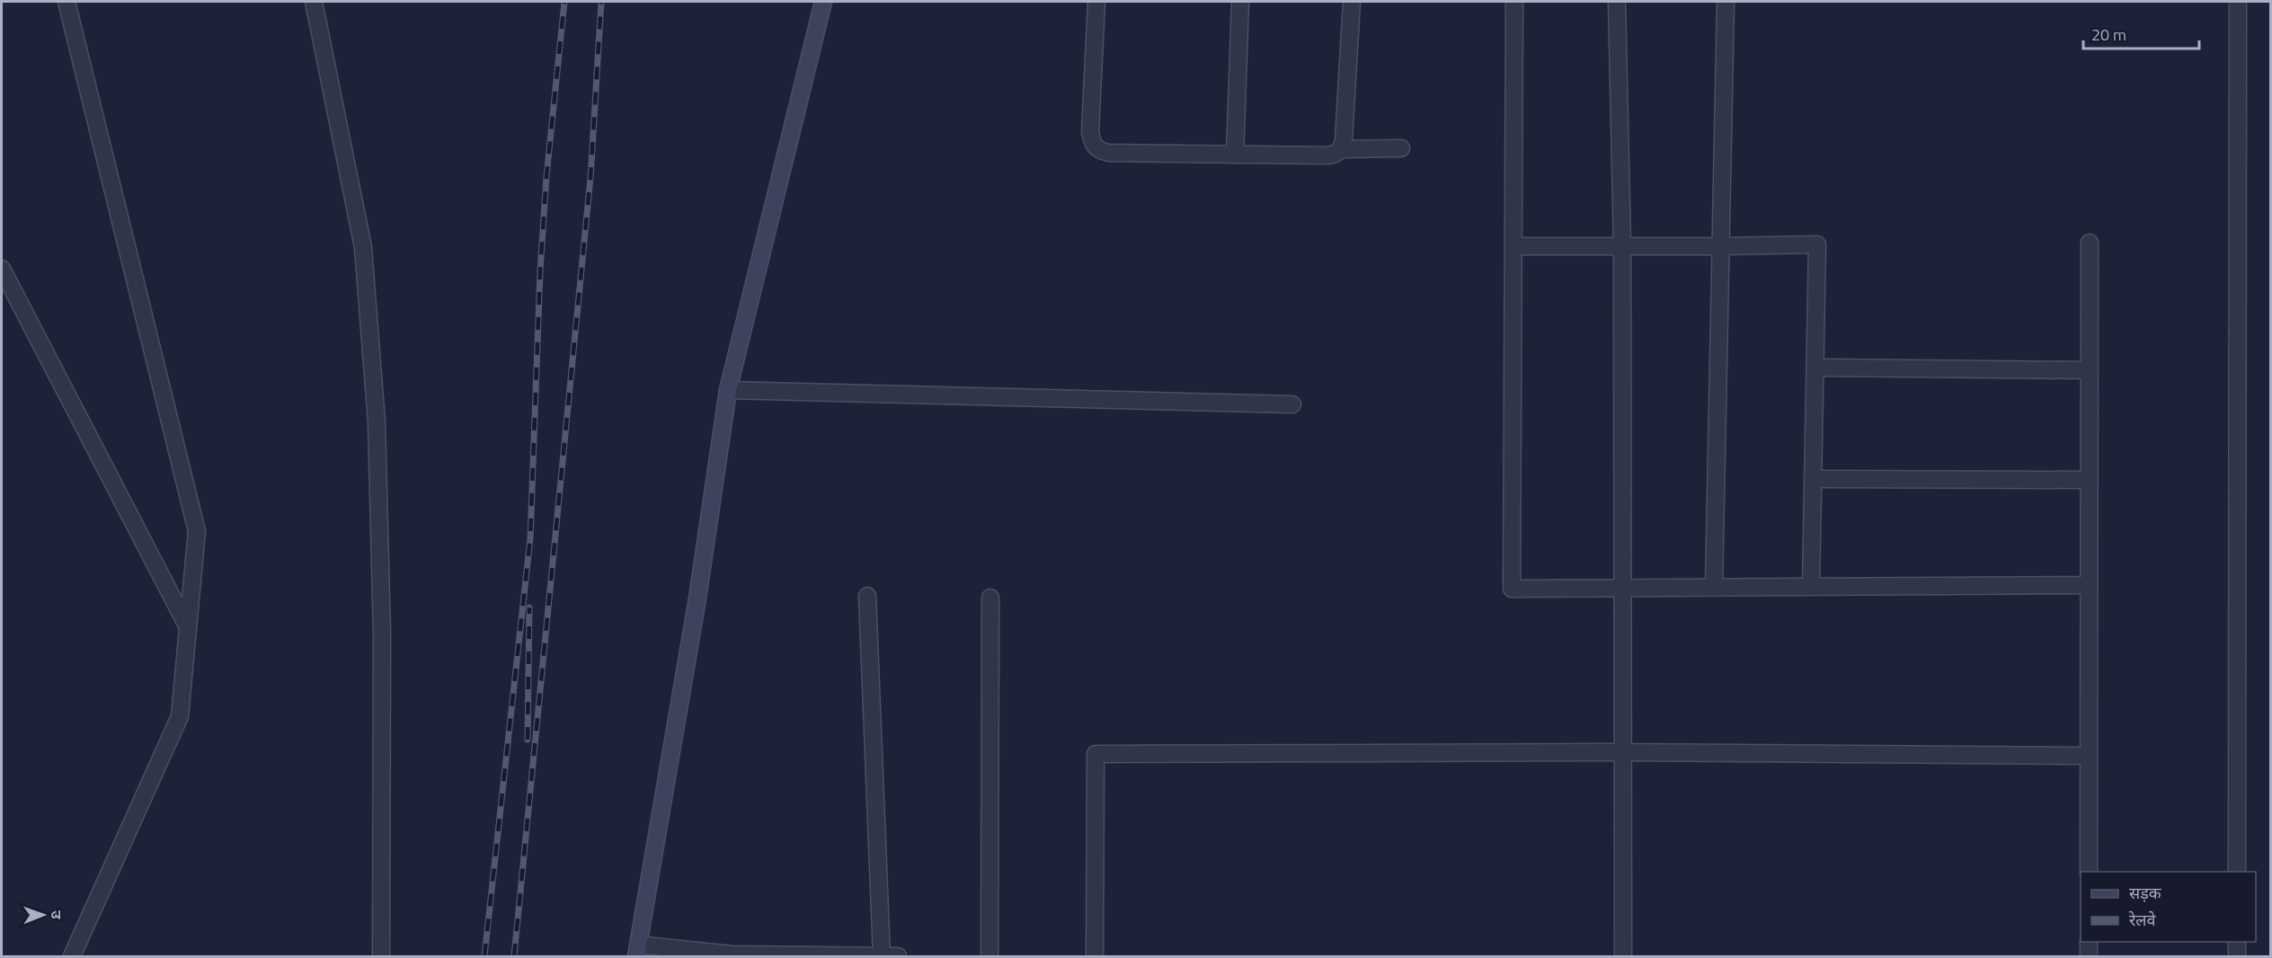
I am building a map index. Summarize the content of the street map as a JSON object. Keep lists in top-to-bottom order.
{
  "legend": ["सड़क", "रेलवे"],
  "scale_bar": "20 m",
  "north": "right"
}
